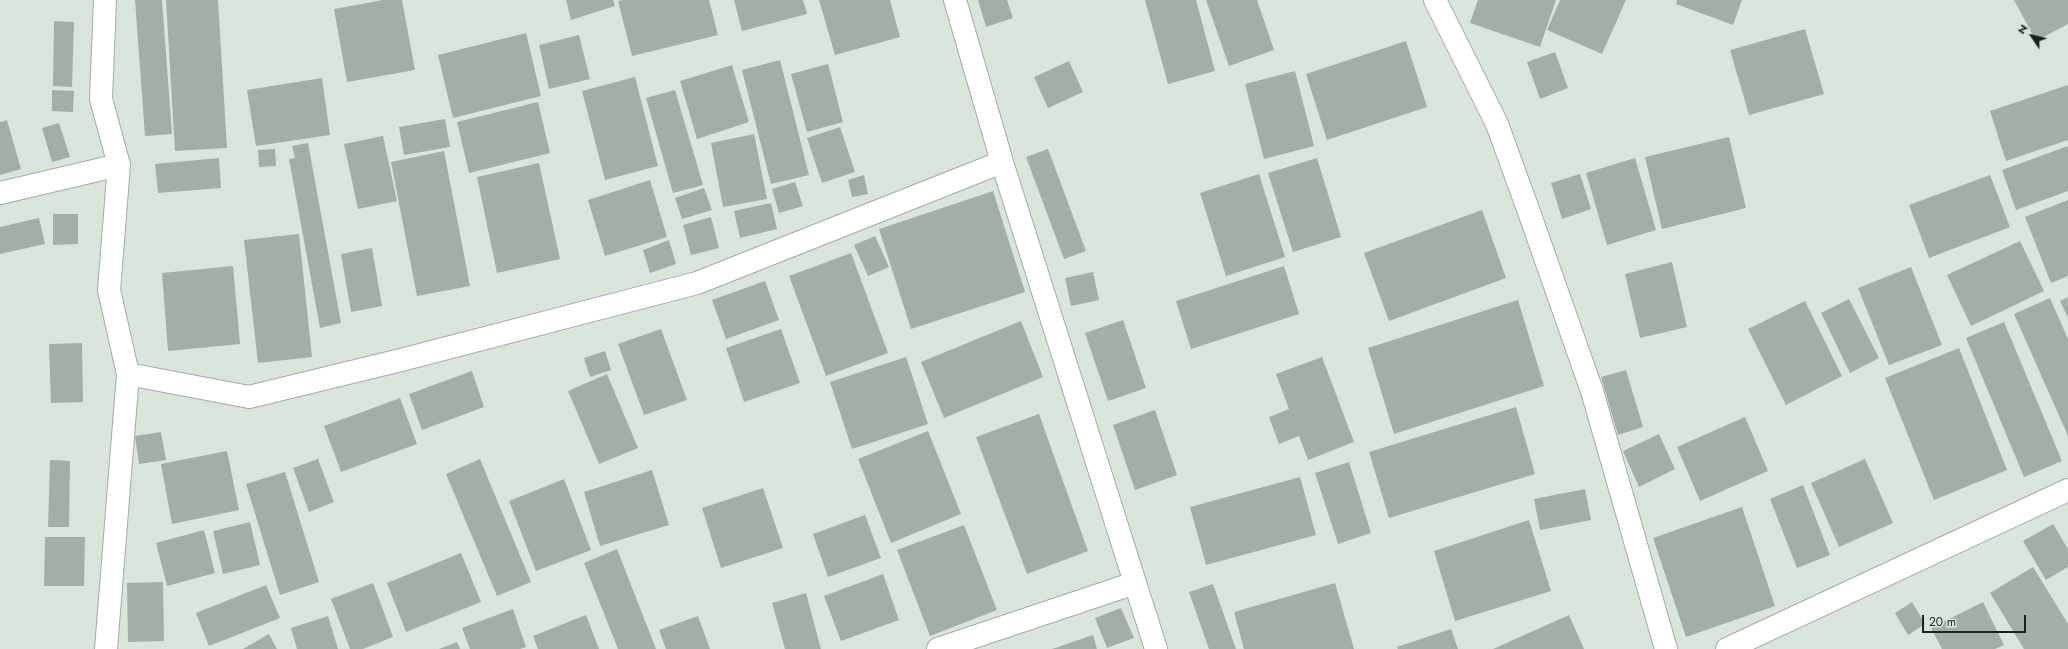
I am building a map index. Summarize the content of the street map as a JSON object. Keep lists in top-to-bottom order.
{
  "scale_bar": "20 m",
  "north": "top left"
}
